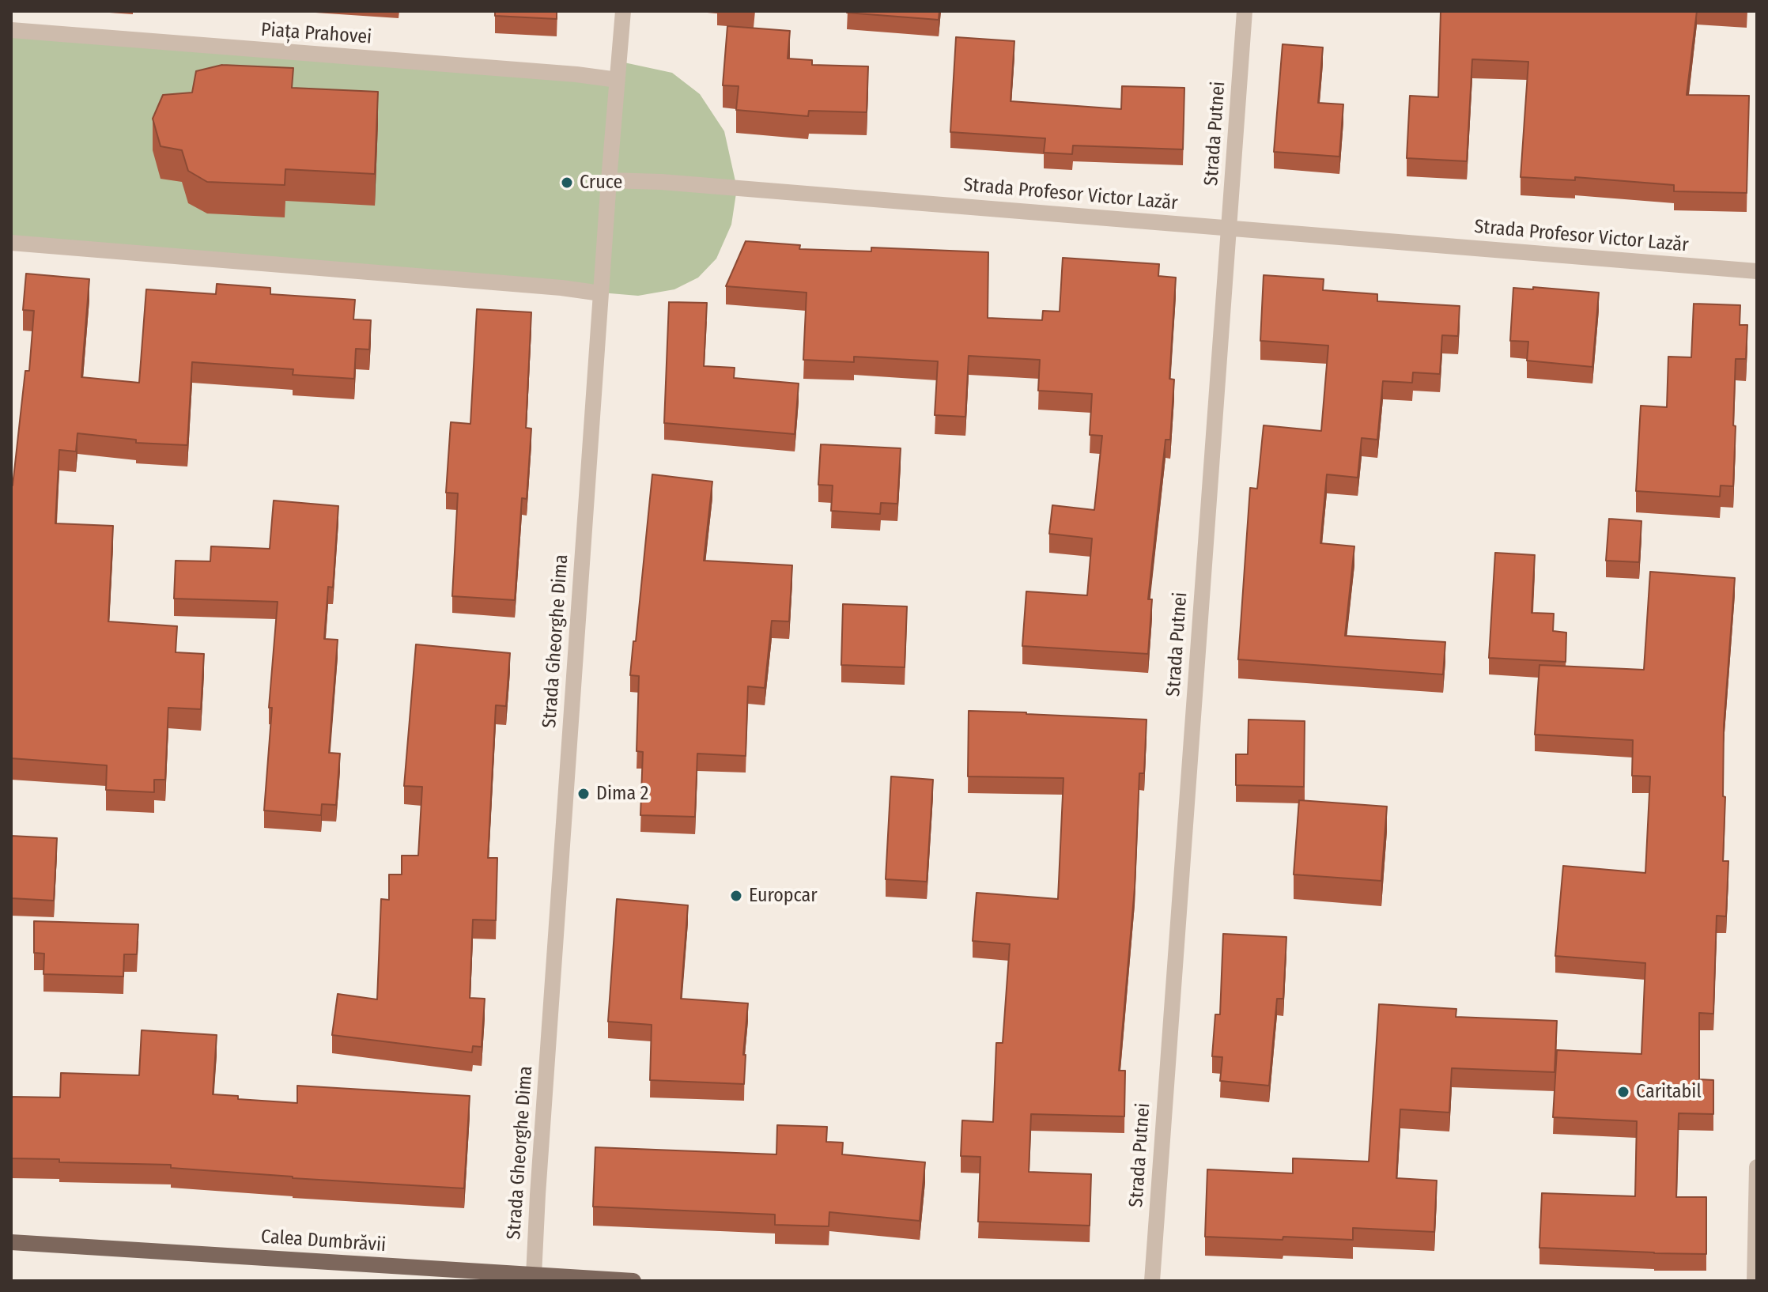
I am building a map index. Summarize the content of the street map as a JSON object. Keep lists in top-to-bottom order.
{
  "streets": {
    "main road": ["Calea Dumbrăvii"],
    "street": [
      "Piața Prahovei",
      "Strada Putnei",
      "Strada Profesor Victor Lazăr",
      "Strada Gheorghe Dima"
    ]
  },
  "crossings": [
    ["Piața Prahovei", "Strada Gheorghe Dima"],
    ["Strada Putnei", "Strada Profesor Victor Lazăr"],
    ["Strada Profesor Victor Lazăr", "Strada Gheorghe Dima"],
    ["Strada Gheorghe Dima", "Calea Dumbrăvii"]
  ],
  "places": [
    "Cruce",
    "Dima 2",
    "Europcar",
    "Caritabil"
  ]
}
